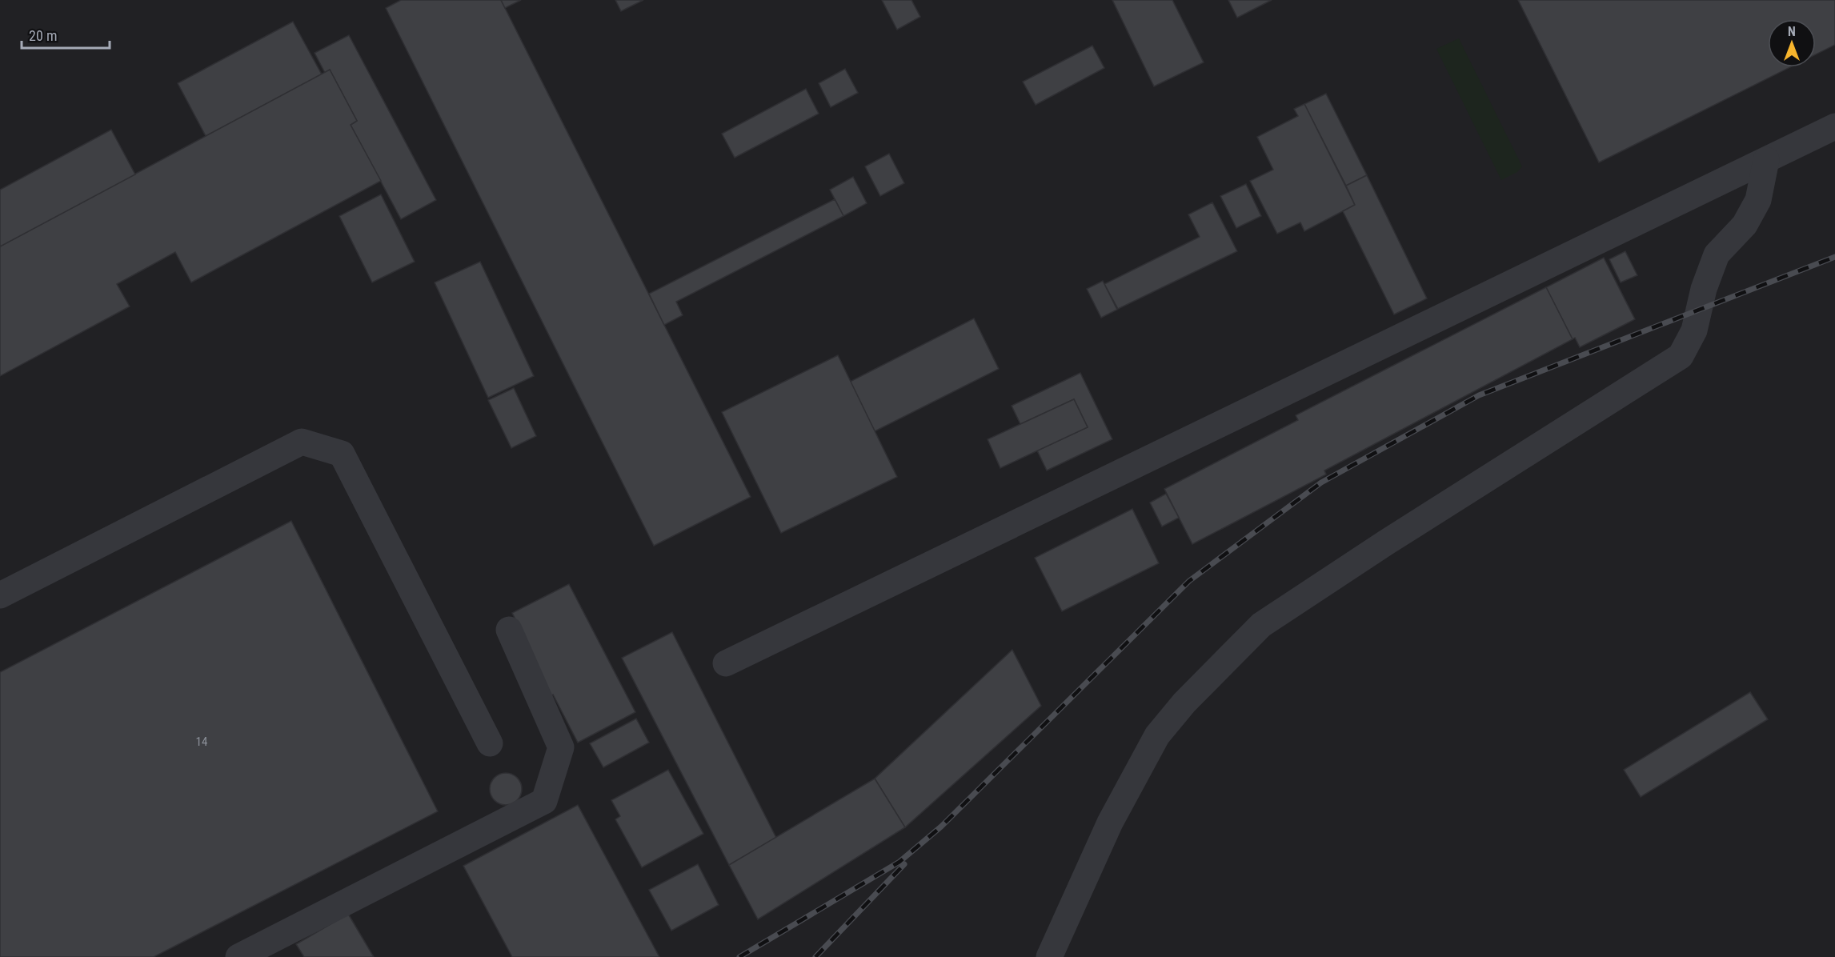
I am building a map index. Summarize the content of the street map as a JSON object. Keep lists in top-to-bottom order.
{
  "house_numbers": ["14"],
  "scale_bar": "20 m",
  "north": "top"
}
